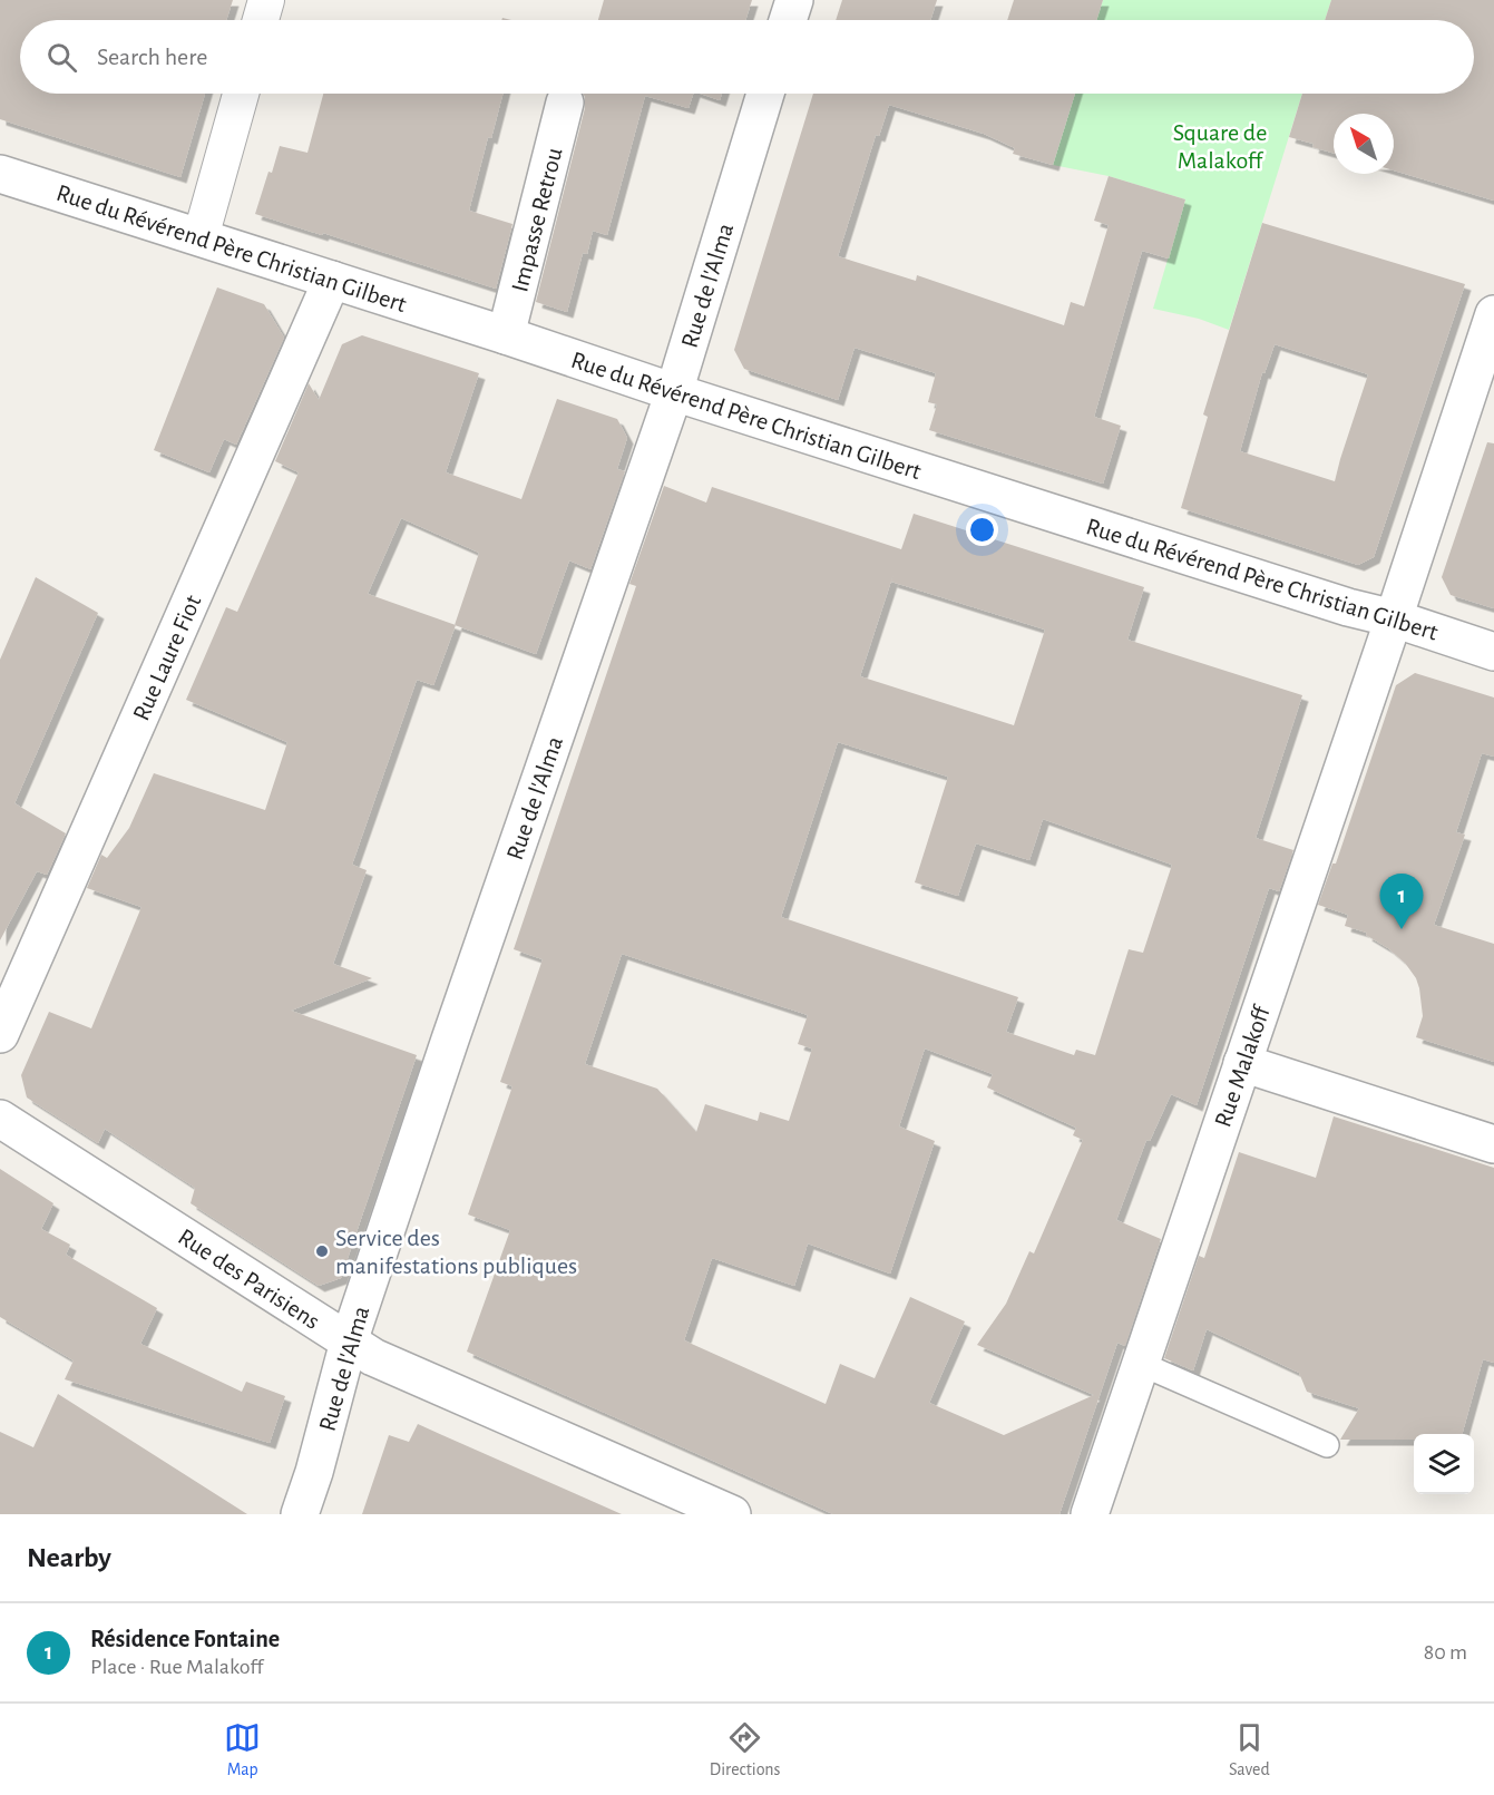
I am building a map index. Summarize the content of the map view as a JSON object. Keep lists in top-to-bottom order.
{
  "streets": {
    "street": [
      "Impasse Retrou",
      "Rue du Révérend Père Christian Gilbert",
      "Rue de l'Alma",
      "Rue Laure Fiot",
      "Rue Malakoff",
      "Rue des Parisiens"
    ]
  },
  "crossings": [
    ["Impasse Retrou", "Rue du Révérend Père Christian Gilbert"],
    ["Rue du Révérend Père Christian Gilbert", "Rue de l'Alma"],
    ["Rue du Révérend Père Christian Gilbert", "Rue Laure Fiot"],
    ["Rue du Révérend Père Christian Gilbert", "Rue Malakoff"],
    ["Rue de l'Alma", "Rue des Parisiens"]
  ],
  "parks": ["Square de Malakoff"],
  "places": ["Service des manifestations publiques"],
  "north": "top left",
  "page": {
    "search": "Search here",
    "pins": "1",
    "heading": "Nearby",
    "list": [
      {
        "mark": "1",
        "name": "Résidence Fontaine",
        "note": "Place · Rue Malakoff",
        "value": "80 m"
      }
    ],
    "nav": ["Map", "Directions", "Saved"]
  }
}
